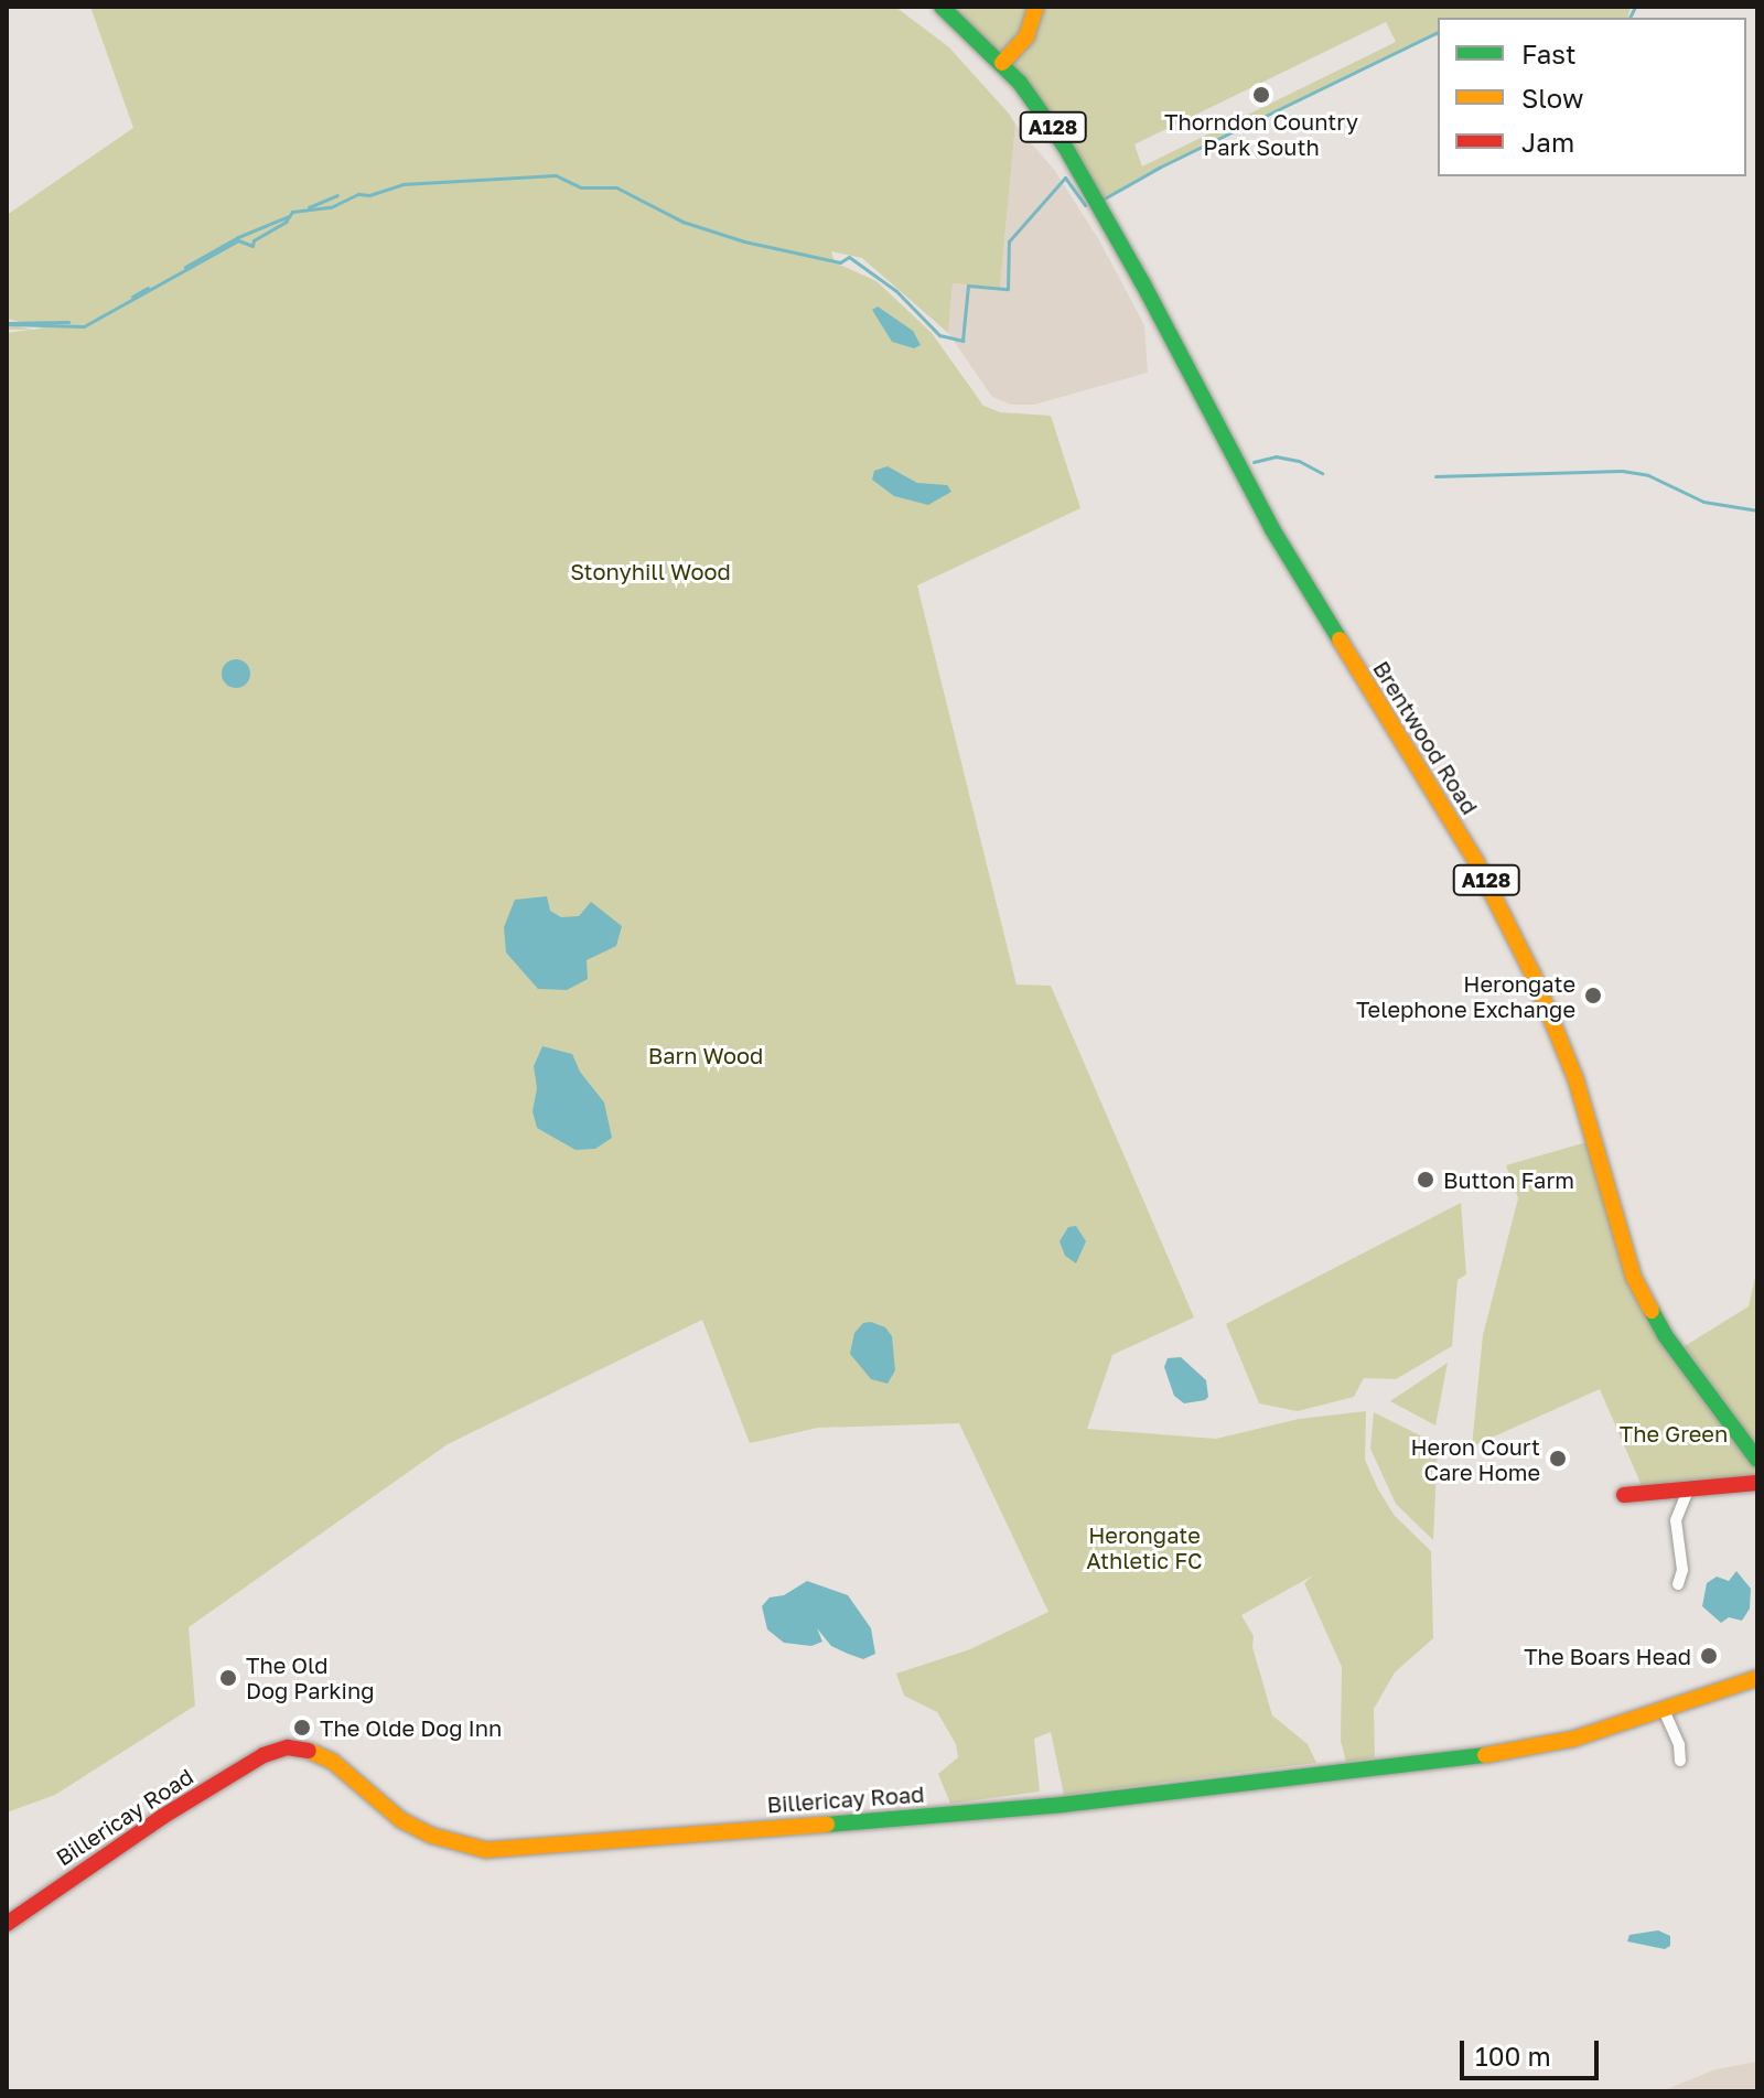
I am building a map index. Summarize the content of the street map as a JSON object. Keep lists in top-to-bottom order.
{
  "streets": {
    "street": ["A128", "Brentwood Road", "Billericay Road"]
  },
  "parks": [
    "Stonyhill Wood",
    "Barn Wood",
    "The Green",
    "Herongate Athletic FC"
  ],
  "places": [
    "Thorndon Country Park South",
    "Herongate Telephone Exchange",
    "Button Farm",
    "Heron Court Care Home",
    "The Boars Head",
    "The Old Dog Parking",
    "The Olde Dog Inn"
  ],
  "legend": ["Fast", "Slow", "Jam"],
  "scale_bar": "100 m"
}
